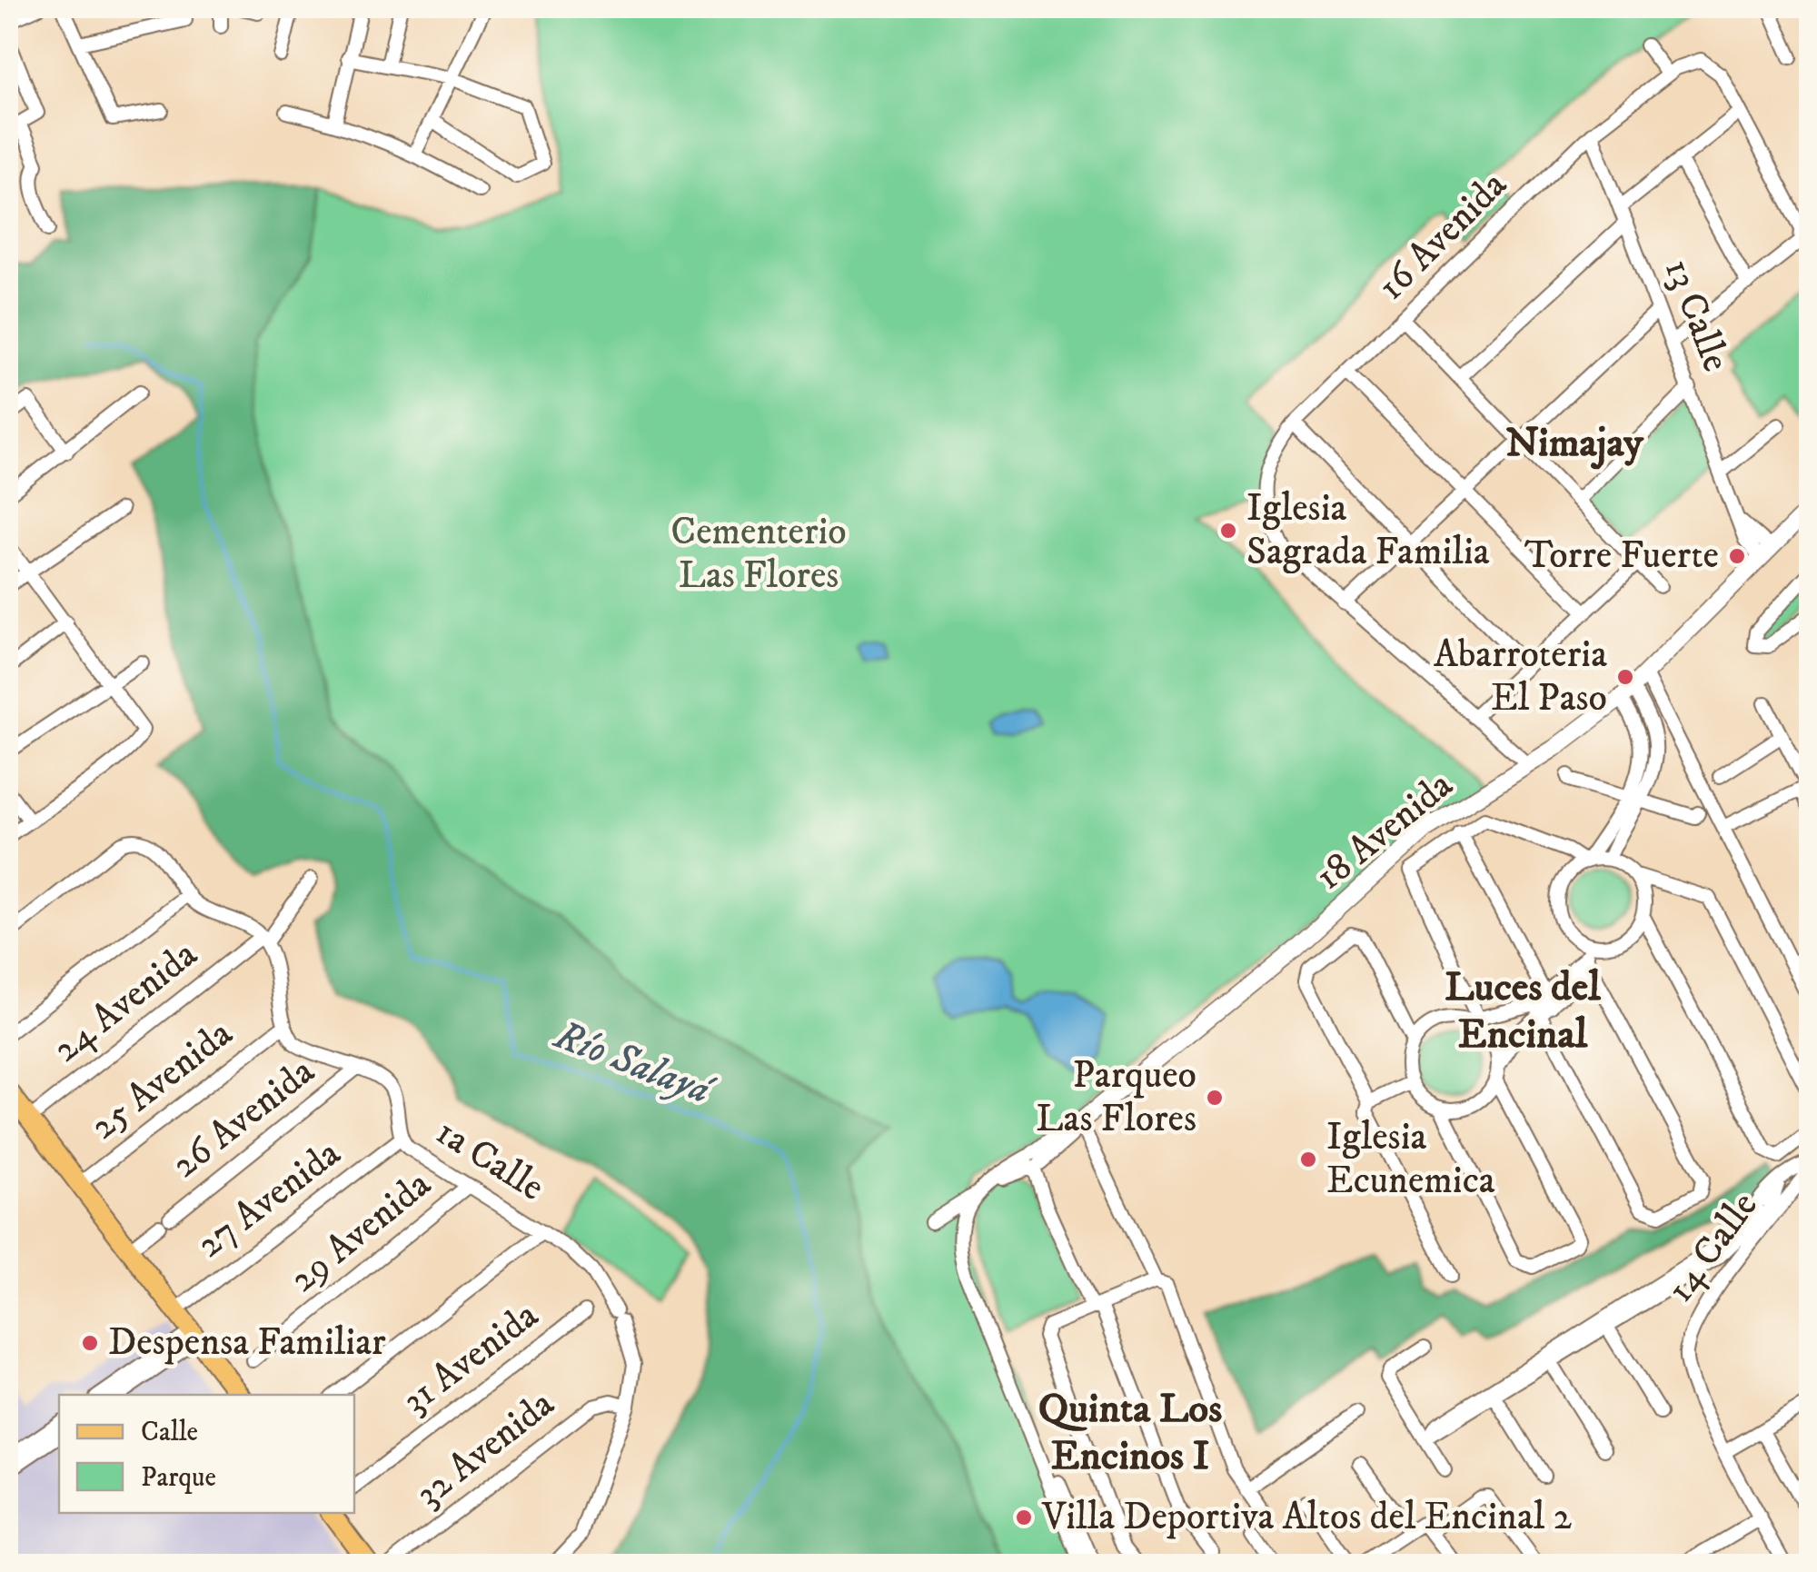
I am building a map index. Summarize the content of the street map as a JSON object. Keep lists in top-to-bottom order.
{
  "streets": {
    "street": [
      "16 Avenida",
      "13 Calle",
      "18 Avenida",
      "24 Avenida",
      "25 Avenida",
      "26 Avenida",
      "1a Calle",
      "27 Avenida",
      "29 Avenida",
      "14 Calle",
      "31 Avenida",
      "32 Avenida"
    ]
  },
  "crossings": [
    ["16 Avenida", "13 Calle"],
    ["13 Calle", "18 Avenida"],
    ["24 Avenida", "1a Calle"],
    ["25 Avenida", "1a Calle"],
    ["26 Avenida", "1a Calle"],
    ["1a Calle", "27 Avenida"],
    ["1a Calle", "29 Avenida"],
    ["1a Calle", "32 Avenida"]
  ],
  "districts": ["Nimajay", "Luces del Encinal", "Quinta Los Encinos I"],
  "water": ["Río Salayá"],
  "parks": ["Cementerio Las Flores"],
  "places": [
    "Iglesia Sagrada Familia",
    "Torre Fuerte",
    "Abarroteria El Paso",
    "Parqueo Las Flores",
    "Iglesia Ecunemica",
    "Despensa Familiar",
    "Villa Deportiva Altos del Encinal 2"
  ],
  "legend": ["Calle", "Parque"]
}
